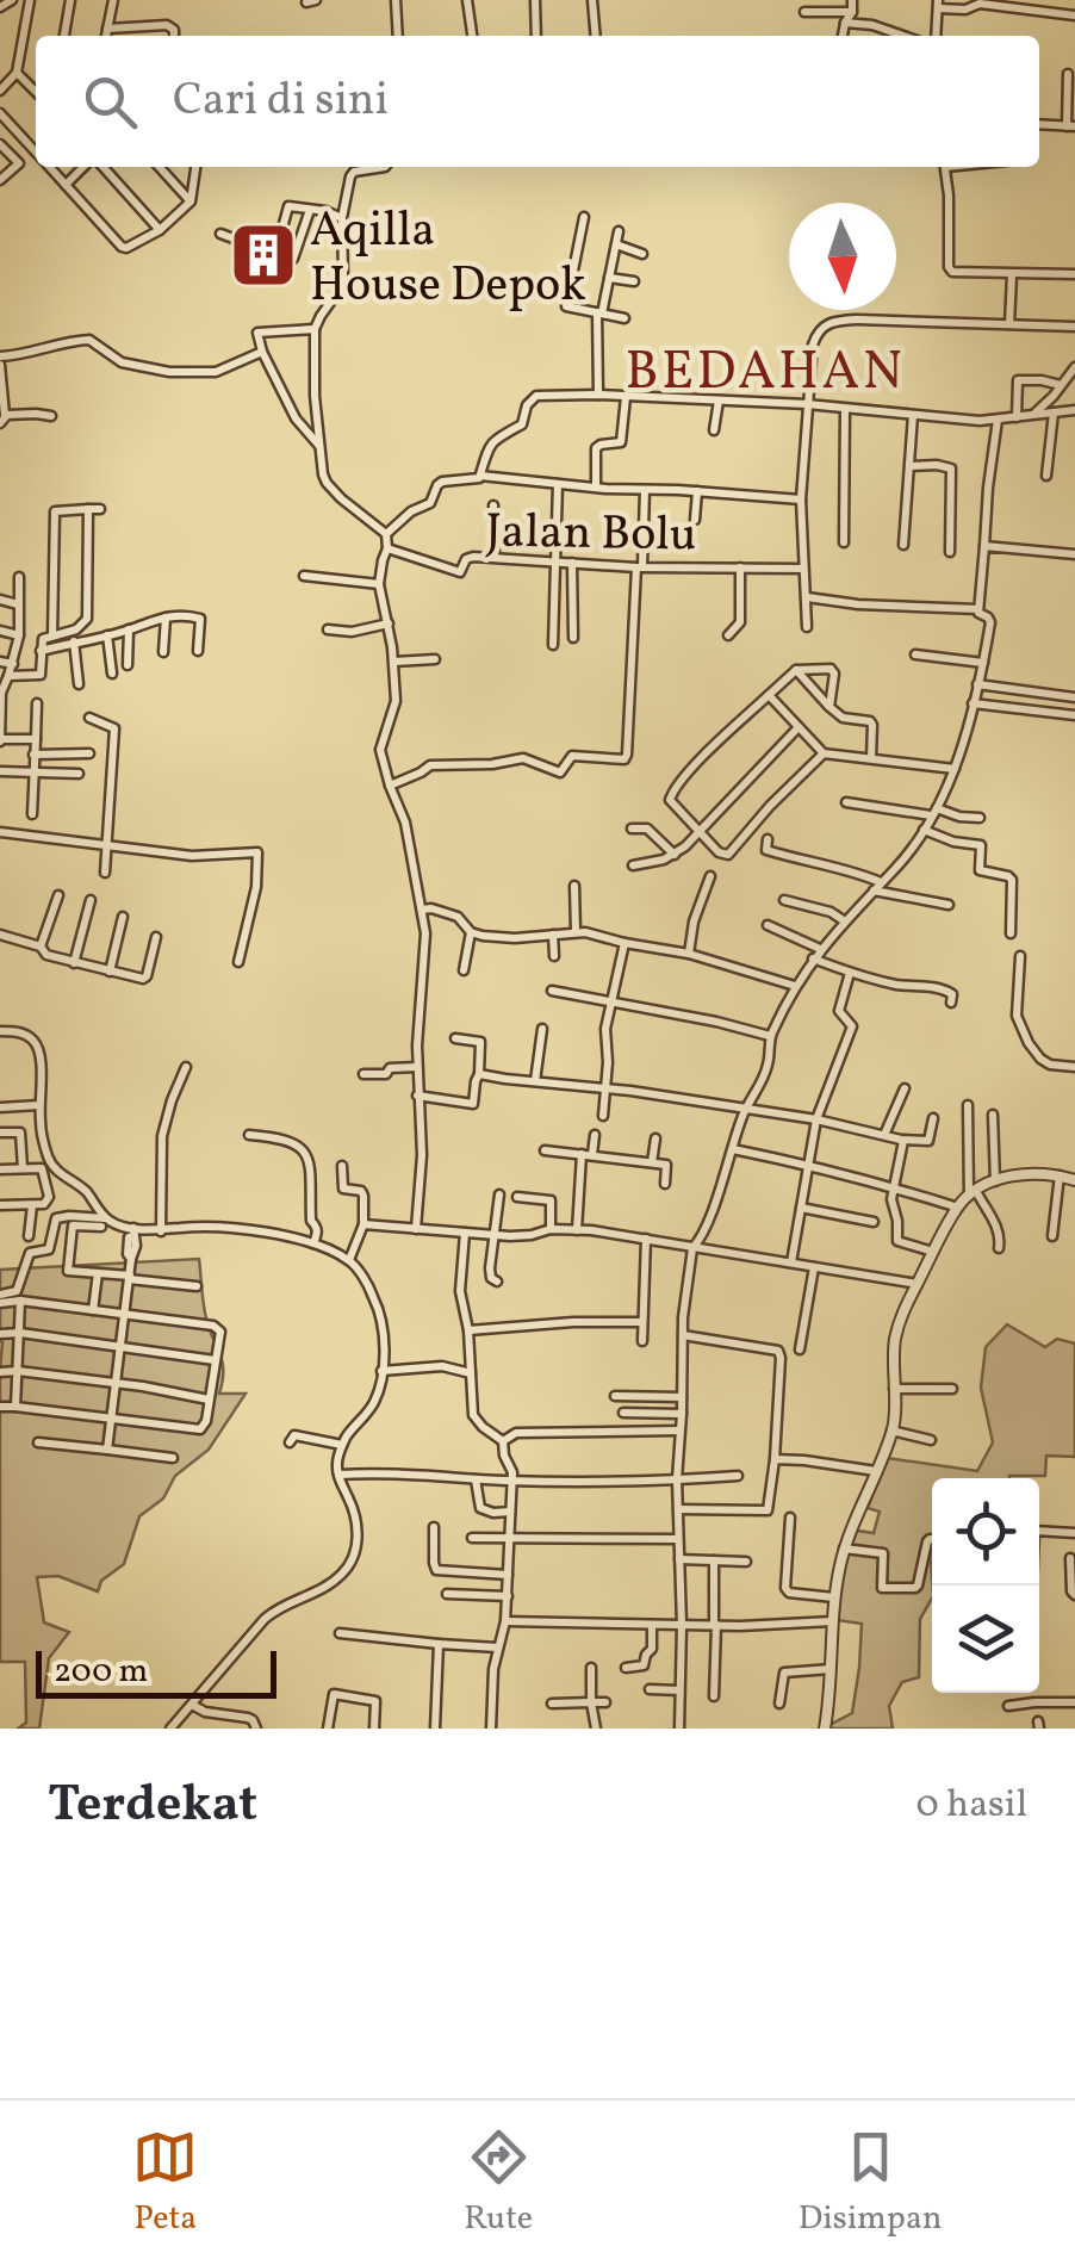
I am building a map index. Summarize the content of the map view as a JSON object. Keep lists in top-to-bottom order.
{
  "streets": {
    "street": ["Jalan Bolu"]
  },
  "districts": ["BEDAHAN"],
  "places": {
    "building": ["Aqilla House Depok"]
  },
  "scale_bar": "200 m",
  "north": "bottom",
  "page": {
    "search": "Cari di sini",
    "scale": "200 m",
    "heading": ["Terdekat", "0 hasil"],
    "nav": ["Peta", "Rute", "Disimpan"]
  }
}
